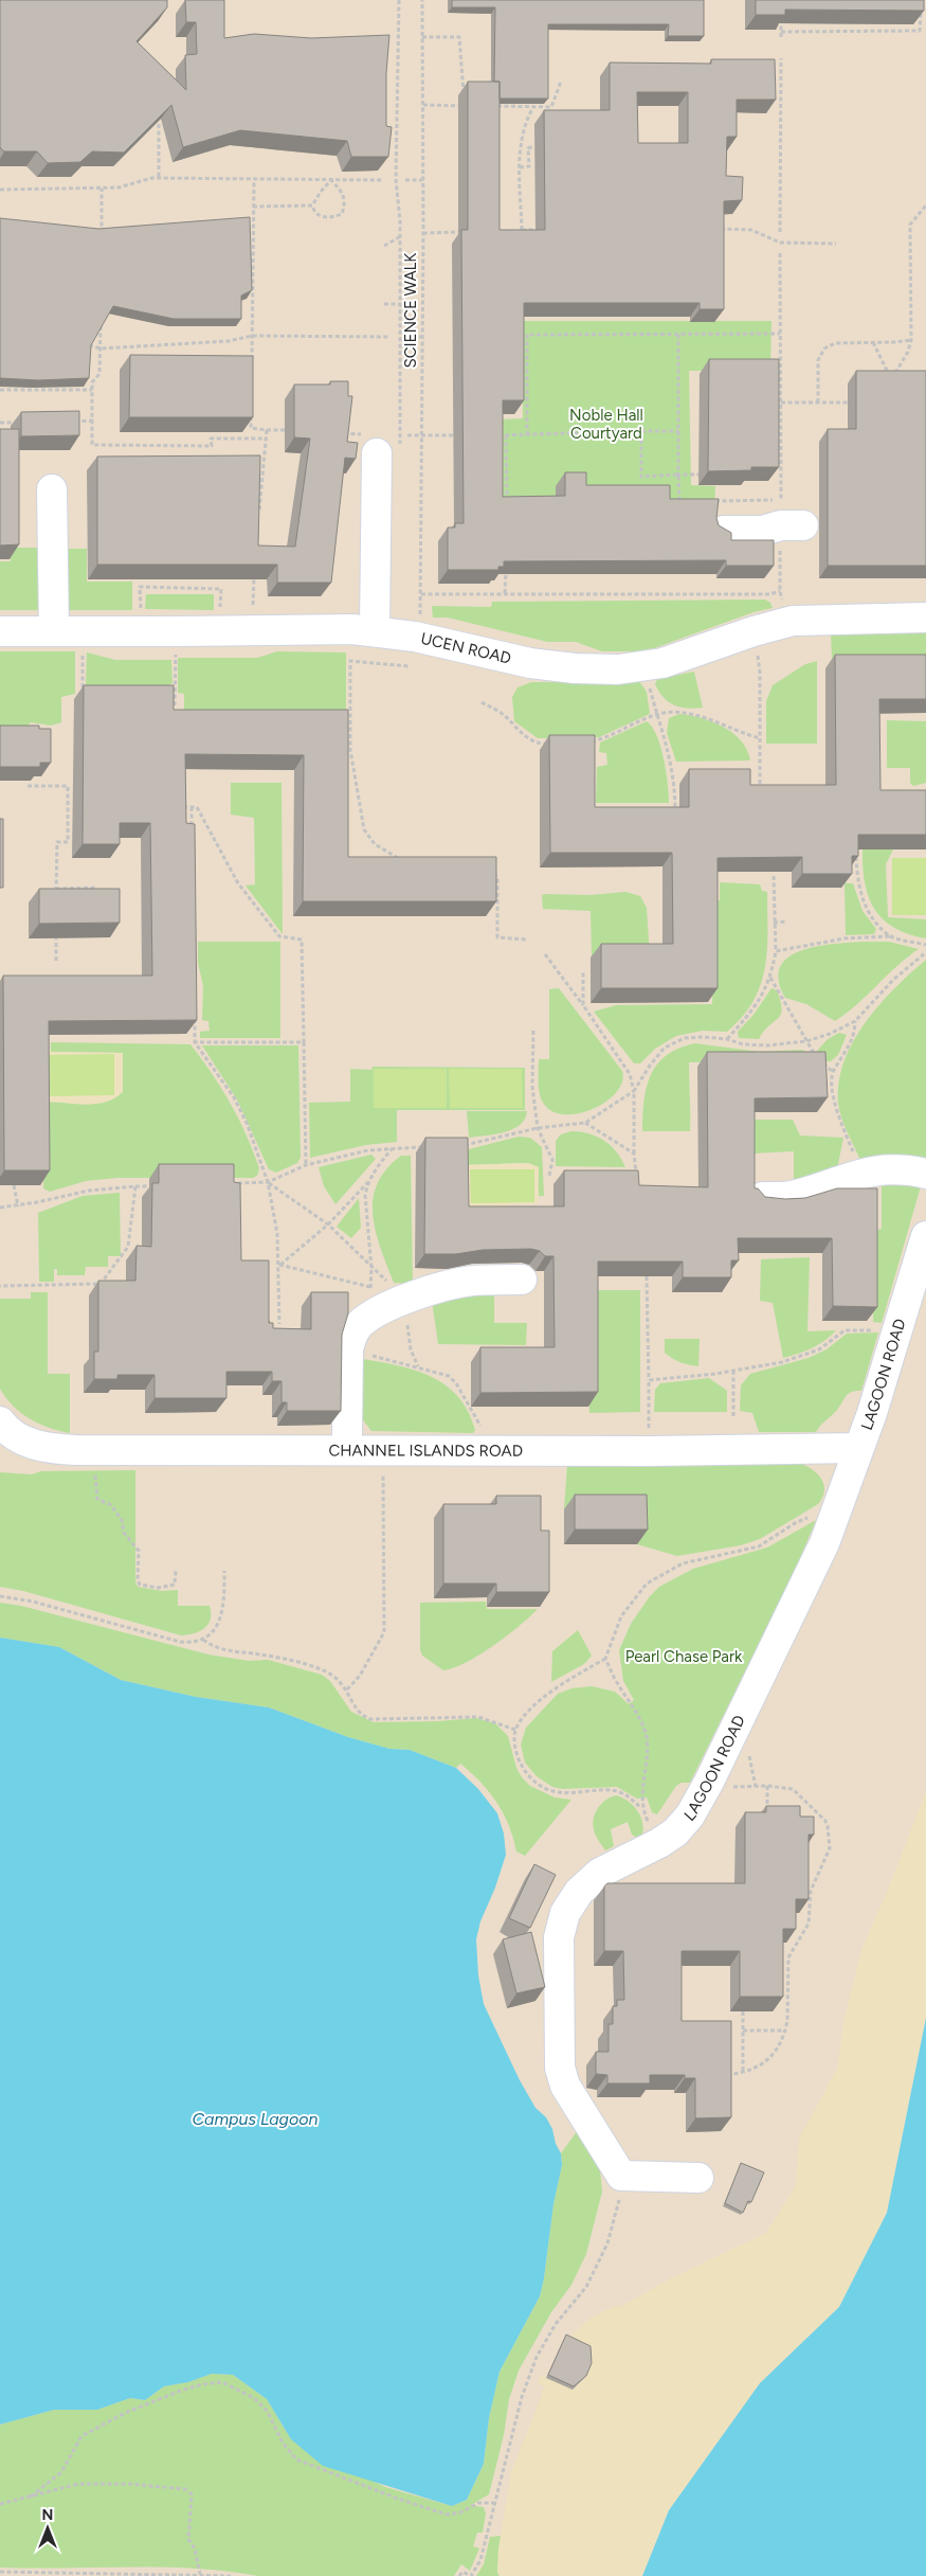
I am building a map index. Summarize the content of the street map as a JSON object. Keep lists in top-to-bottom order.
{
  "streets": {
    "street": ["UCEN ROAD", "LAGOON ROAD", "CHANNEL ISLANDS ROAD"],
    "path": ["SCIENCE WALK"]
  },
  "crossings": [
    ["LAGOON ROAD", "CHANNEL ISLANDS ROAD"]
  ],
  "water": ["Campus Lagoon"],
  "parks": ["Noble Hall Courtyard", "Pearl Chase Park"],
  "north": "top"
}
